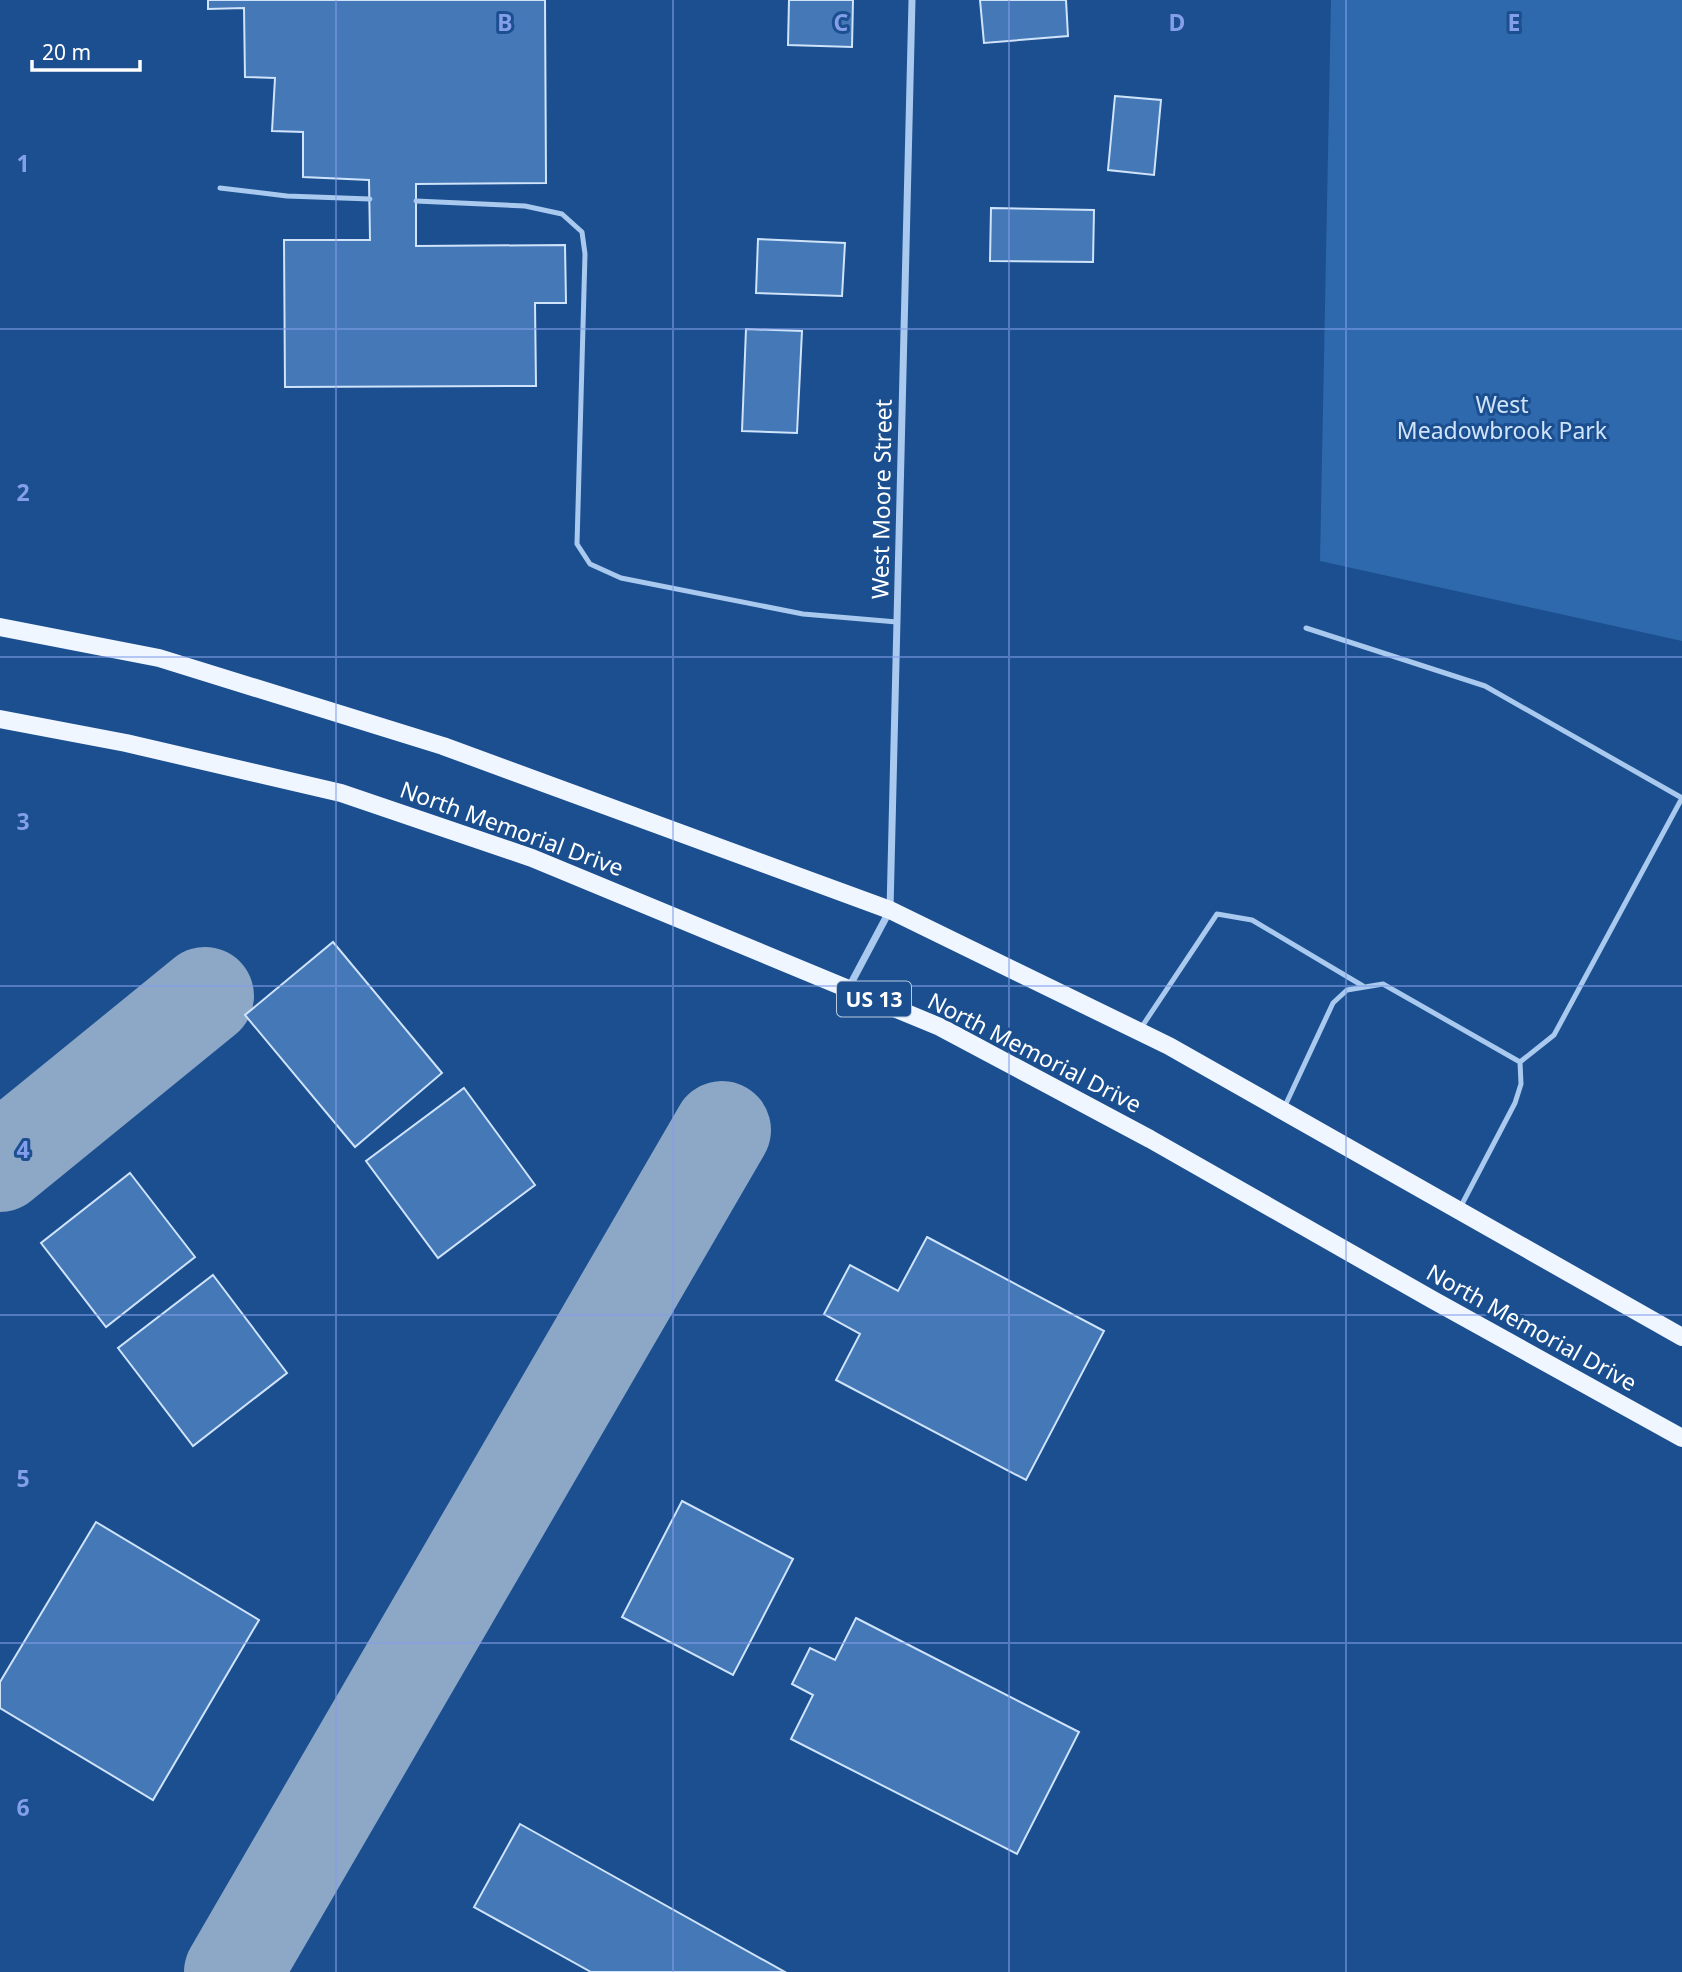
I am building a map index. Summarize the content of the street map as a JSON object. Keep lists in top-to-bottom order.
{
  "streets": {
    "main road": ["North Memorial Drive", "US 13"],
    "street": ["West Moore Street"]
  },
  "crossings": [
    ["West Moore Street", "North Memorial Drive"]
  ],
  "parks": ["West Meadowbrook Park"],
  "scale_bar": "20 m",
  "grid": {
    "columns": [
      "B",
      "C",
      "D",
      "E"
    ],
    "rows": [
      "1",
      "2",
      "3",
      "4",
      "5",
      "6"
    ]
  }
}
